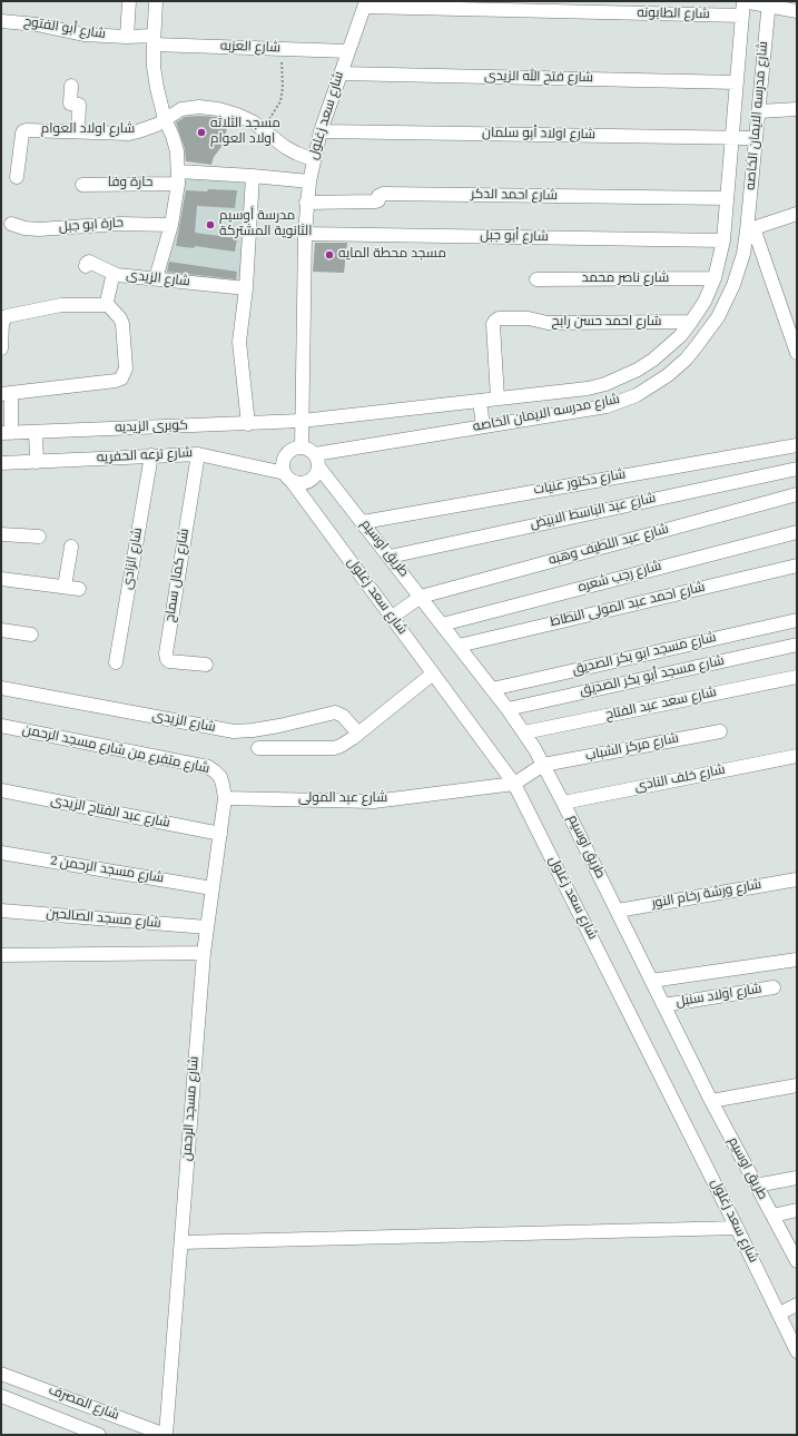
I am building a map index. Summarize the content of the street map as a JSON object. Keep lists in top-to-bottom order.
{
  "streets": {
    "street": [
      "شارع الطابونه",
      "شارع أبو الفتوح",
      "شارع العزبه",
      "شارع فتح الله الزيدى",
      "شارع سعد زغلول",
      "شارع مدرسه الايمان الخاصه",
      "شارع اولاد العوام",
      "شارع اولاد أبو سلمان",
      "حارة وفا",
      "شارع احمد الدكر",
      "حارة ابو جبل",
      "شارع أبو جبل",
      "شارع الزيدى",
      "شارع ناصر محمد",
      "شارع احمد حسن رابح",
      "كوبرى الزيديه",
      "شارع ترعه الحفريه",
      "شارع دكتور عنيات",
      "شارع عبد الباسط الابيض",
      "شارع عبد اللطيف وهبه",
      "طريق اوسيم",
      "شارع الزادى",
      "شارع كمال سماح",
      "شارع رجب شعره",
      "شارع احمد عبد المولى النطاط",
      "شارع مسجد ابو بكر الصديق",
      "شارع مسجد أبو بكر الصديق",
      "شارع سعد عبد الفتاح",
      "شارع مركز الشباب",
      "شارع متفرع من شارع مسجد الرحمن",
      "شارع خلف النادى",
      "شارع عبد المولى",
      "شارع عبد الفتاح الزيدى",
      "شارع مسجد الرحمن 2",
      "شارع ورشة رخام النور",
      "شارع مسجد الصالحين",
      "شارع اولاد سنبل",
      "شارع مسجد الرحمن",
      "شارع المصرف"
    ]
  },
  "crossings": [
    ["شارع الطابونه", "شارع سعد زغلول"],
    ["شارع الطابونه", "شارع مدرسه الايمان الخاصه"],
    ["شارع أبو الفتوح", "شارع العزبه"],
    ["شارع العزبه", "شارع سعد زغلول"],
    ["شارع فتح الله الزيدى", "شارع سعد زغلول"],
    ["شارع فتح الله الزيدى", "شارع مدرسه الايمان الخاصه"],
    ["شارع سعد زغلول", "شارع مدرسه الايمان الخاصه"],
    ["شارع سعد زغلول", "شارع اولاد العوام"],
    ["شارع سعد زغلول", "شارع اولاد أبو سلمان"],
    ["شارع سعد زغلول", "حارة وفا"],
    ["شارع سعد زغلول", "شارع احمد الدكر"],
    ["شارع سعد زغلول", "شارع أبو جبل"],
    ["شارع سعد زغلول", "كوبرى الزيديه"],
    ["شارع سعد زغلول", "شارع ترعه الحفريه"],
    ["شارع سعد زغلول", "شارع عبد اللطيف وهبه"],
    ["شارع سعد زغلول", "طريق اوسيم"],
    ["شارع سعد زغلول", "شارع عبد المولى"],
    ["شارع مدرسه الايمان الخاصه", "شارع اولاد أبو سلمان"],
    ["شارع مدرسه الايمان الخاصه", "شارع احمد الدكر"],
    ["شارع مدرسه الايمان الخاصه", "شارع أبو جبل"],
    ["شارع مدرسه الايمان الخاصه", "شارع ناصر محمد"],
    ["شارع مدرسه الايمان الخاصه", "شارع احمد حسن رابح"],
    ["شارع مدرسه الايمان الخاصه", "كوبرى الزيديه"],
    ["شارع مدرسه الايمان الخاصه", "شارع ترعه الحفريه"],
    ["شارع مدرسه الايمان الخاصه", "طريق اوسيم"],
    ["شارع ترعه الحفريه", "طريق اوسيم"],
    ["شارع ترعه الحفريه", "شارع الزادى"],
    ["شارع ترعه الحفريه", "شارع كمال سماح"],
    ["شارع دكتور عنيات", "طريق اوسيم"],
    ["شارع عبد الباسط الابيض", "طريق اوسيم"],
    ["شارع عبد اللطيف وهبه", "طريق اوسيم"],
    ["طريق اوسيم", "شارع رجب شعره"],
    ["طريق اوسيم", "شارع احمد عبد المولى النطاط"],
    ["طريق اوسيم", "شارع مسجد ابو بكر الصديق"],
    ["طريق اوسيم", "شارع مسجد أبو بكر الصديق"],
    ["طريق اوسيم", "شارع سعد عبد الفتاح"],
    ["طريق اوسيم", "شارع مركز الشباب"],
    ["طريق اوسيم", "شارع خلف النادى"],
    ["طريق اوسيم", "شارع ورشة رخام النور"],
    ["طريق اوسيم", "شارع اولاد سنبل"],
    ["شارع متفرع من شارع مسجد الرحمن", "شارع عبد المولى"],
    ["شارع متفرع من شارع مسجد الرحمن", "شارع مسجد الرحمن"],
    ["شارع عبد المولى", "شارع مسجد الرحمن"],
    ["شارع عبد الفتاح الزيدى", "شارع مسجد الرحمن"],
    ["شارع مسجد الرحمن 2", "شارع مسجد الرحمن"],
    ["شارع مسجد الصالحين", "شارع مسجد الرحمن"],
    ["شارع مسجد الرحمن", "شارع المصرف"]
  ],
  "places": ["مسجد الثلاثه اولاد العوام", "مدرسة أوسيم الثانوية المشتركة", "مسجد محطة المايه"]
}
